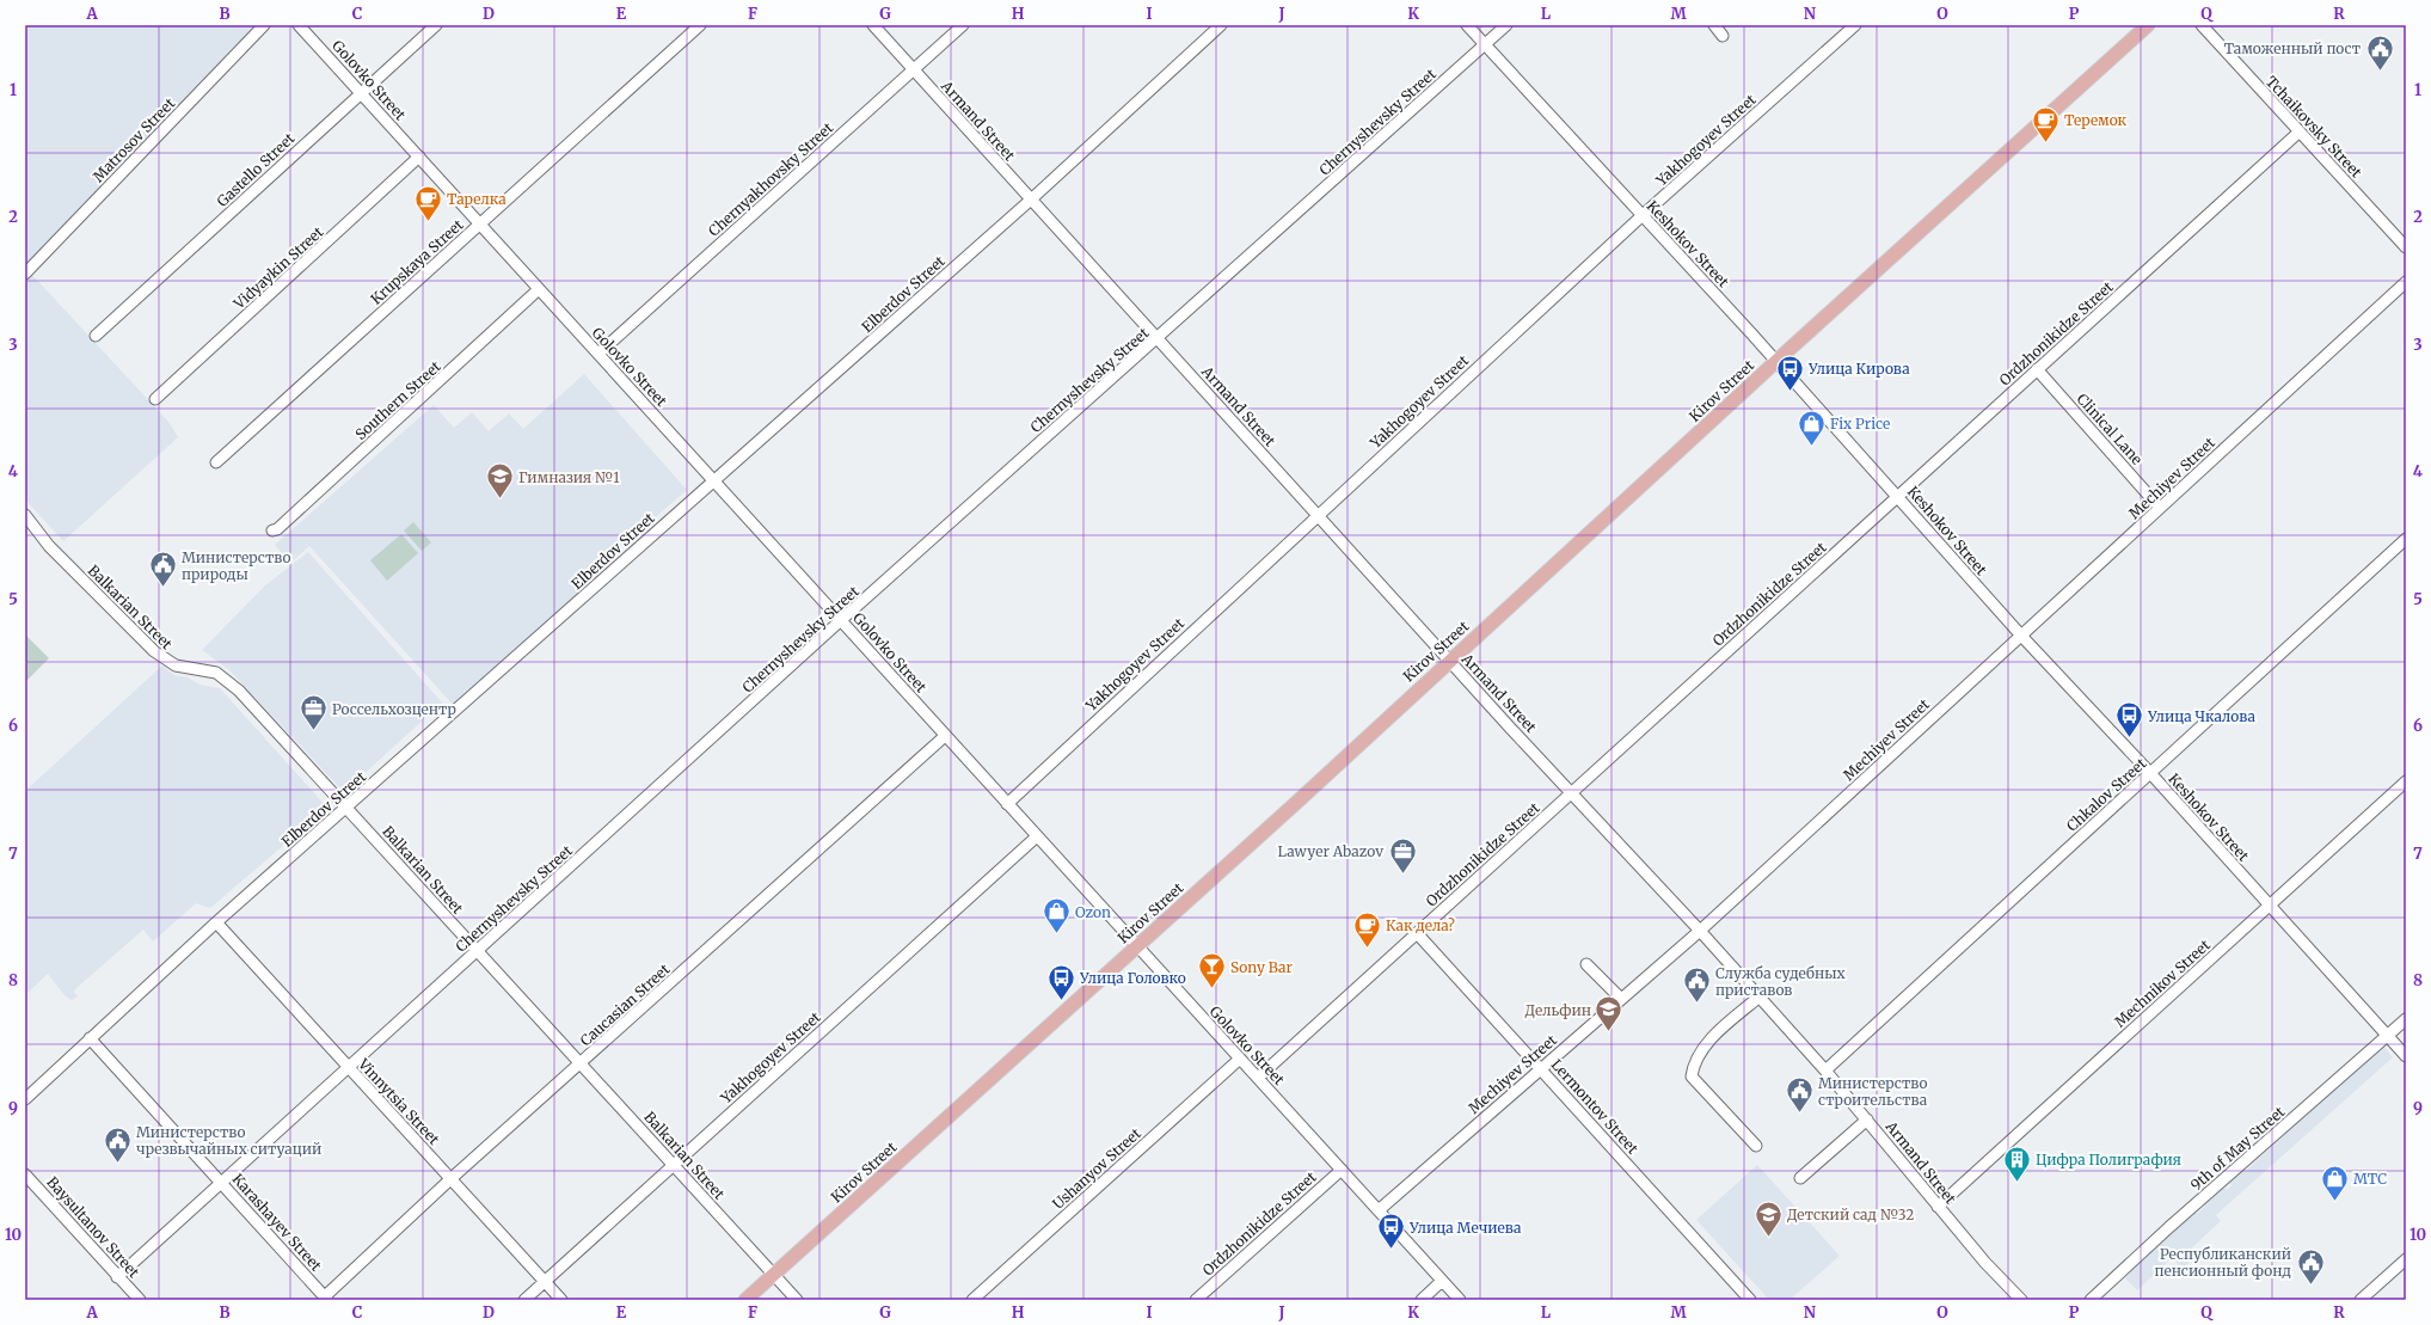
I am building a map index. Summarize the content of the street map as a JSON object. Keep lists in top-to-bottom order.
{
  "streets": {
    "main road": ["Kirov Street"],
    "street": [
      "Golovko Street",
      "Armand Street",
      "Chernyshevsky Street",
      "Tchaikovsky Street",
      "Matrosov Street",
      "Yakhogoyev Street",
      "Gastello Street",
      "Chernyakhovsky Street",
      "Keshokov Street",
      "Krupskaya Street",
      "Vidyaykin Street",
      "Elberdov Street",
      "Ordzhonikidze Street",
      "Southern Street",
      "Clinical Lane",
      "Mechiyev Street",
      "Balkarian Street",
      "Chkalov Street",
      "Mechnikov Street",
      "Caucasian Street",
      "Vinnytsia Street",
      "Lermontov Street",
      "9th of May Street",
      "Ushanyov Street",
      "Karashaуev Street",
      "Baysultanov Street"
    ]
  },
  "crossings": [
    ["Golovko Street", "Chernyshevsky Street"],
    ["Golovko Street", "Yakhogoyev Street"],
    ["Golovko Street", "Gastello Street"],
    ["Golovko Street", "Chernyakhovsky Street"],
    ["Golovko Street", "Krupskaya Street"],
    ["Golovko Street", "Vidyaykin Street"],
    ["Golovko Street", "Elberdov Street"],
    ["Golovko Street", "Ordzhonikidze Street"],
    ["Golovko Street", "Kirov Street"],
    ["Golovko Street", "Southern Street"],
    ["Golovko Street", "Mechiyev Street"],
    ["Golovko Street", "Caucasian Street"],
    ["Golovko Street", "Ushanyov Street"],
    ["Armand Street", "Chernyshevsky Street"],
    ["Armand Street", "Yakhogoyev Street"],
    ["Armand Street", "Chernyakhovsky Street"],
    ["Armand Street", "Elberdov Street"],
    ["Armand Street", "Ordzhonikidze Street"],
    ["Armand Street", "Kirov Street"],
    ["Armand Street", "Mechiyev Street"],
    ["Armand Street", "Chkalov Street"],
    ["Armand Street", "Mechnikov Street"],
    ["Chernyshevsky Street", "Keshokov Street"],
    ["Chernyshevsky Street", "Balkarian Street"],
    ["Chernyshevsky Street", "Vinnytsia Street"],
    ["Chernyshevsky Street", "Karashaуev Street"],
    ["Chernyshevsky Street", "Baysultanov Street"],
    ["Tchaikovsky Street", "Ordzhonikidze Street"],
    ["Yakhogoyev Street", "Keshokov Street"],
    ["Yakhogoyev Street", "Balkarian Street"],
    ["Yakhogoyev Street", "Vinnytsia Street"],
    ["Keshokov Street", "Ordzhonikidze Street"],
    ["Keshokov Street", "Kirov Street"],
    ["Keshokov Street", "Mechiyev Street"],
    ["Keshokov Street", "Chkalov Street"],
    ["Keshokov Street", "Mechnikov Street"],
    ["Keshokov Street", "9th of May Street"],
    ["Elberdov Street", "Balkarian Street"],
    ["Elberdov Street", "Vinnytsia Street"],
    ["Elberdov Street", "Karashaуev Street"],
    ["Ordzhonikidze Street", "Clinical Lane"],
    ["Ordzhonikidze Street", "Lermontov Street"],
    ["Kirov Street", "Balkarian Street"],
    ["Clinical Lane", "Mechiyev Street"],
    ["Mechiyev Street", "Lermontov Street"],
    ["Balkarian Street", "Caucasian Street"],
    ["Caucasian Street", "Vinnytsia Street"],
    ["Caucasian Street", "Karashaуev Street"]
  ],
  "places": {
    "public building": [
      "Таможенный пост",
      "Министерство природы",
      "Служба судебных приставов",
      "Министерство строительства",
      "Министерство чрезвычайных ситуаций",
      "Республиканский пенсионный фонд"
    ],
    "cafe": ["Теремок", "Тарелка", "Как дела?"],
    "bus stop": [
      "Улица Кирова",
      "Улица Чкалова",
      "Улица Головко",
      "Улица Мечиева"
    ],
    "shop": ["Fix Price", "Ozon", "МТС"],
    "school or university": ["Гимназия №1", "Дельфин", "Детский сад №32"],
    "office": ["Россельхозцентр", "Lawyer Abazov"],
    "bar": ["Sony Bar"],
    "building": ["Цифра Полиграфия"]
  },
  "grid": {
    "columns": [
      "A",
      "B",
      "C",
      "D",
      "E",
      "F",
      "G",
      "H",
      "I",
      "J",
      "K",
      "L",
      "M",
      "N",
      "O",
      "P",
      "Q",
      "R"
    ],
    "rows": [
      "1",
      "2",
      "3",
      "4",
      "5",
      "6",
      "7",
      "8",
      "9",
      "10"
    ]
  }
}
